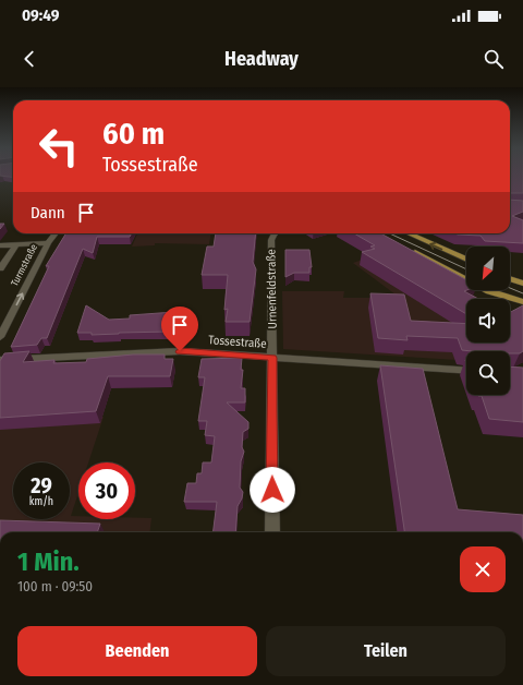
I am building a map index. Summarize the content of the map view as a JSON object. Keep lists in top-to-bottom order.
{
  "streets": {
    "street": ["Turmstraße", "Urnenfeldstraße", "Tossestraße"]
  },
  "crossings": [
    ["Urnenfeldstraße", "Tossestraße"]
  ],
  "one_way": ["Turmstraße"],
  "north": "bottom left",
  "page": {
    "status": "09:49",
    "header": "Headway",
    "turn": ["60 m", "Tossestraße"],
    "then": "Dann",
    "speed": "29 km/h",
    "limit": "30",
    "heading": ["1 Min.", "100 m · 09:50"],
    "buttons": ["Beenden", "Teilen"]
  }
}
